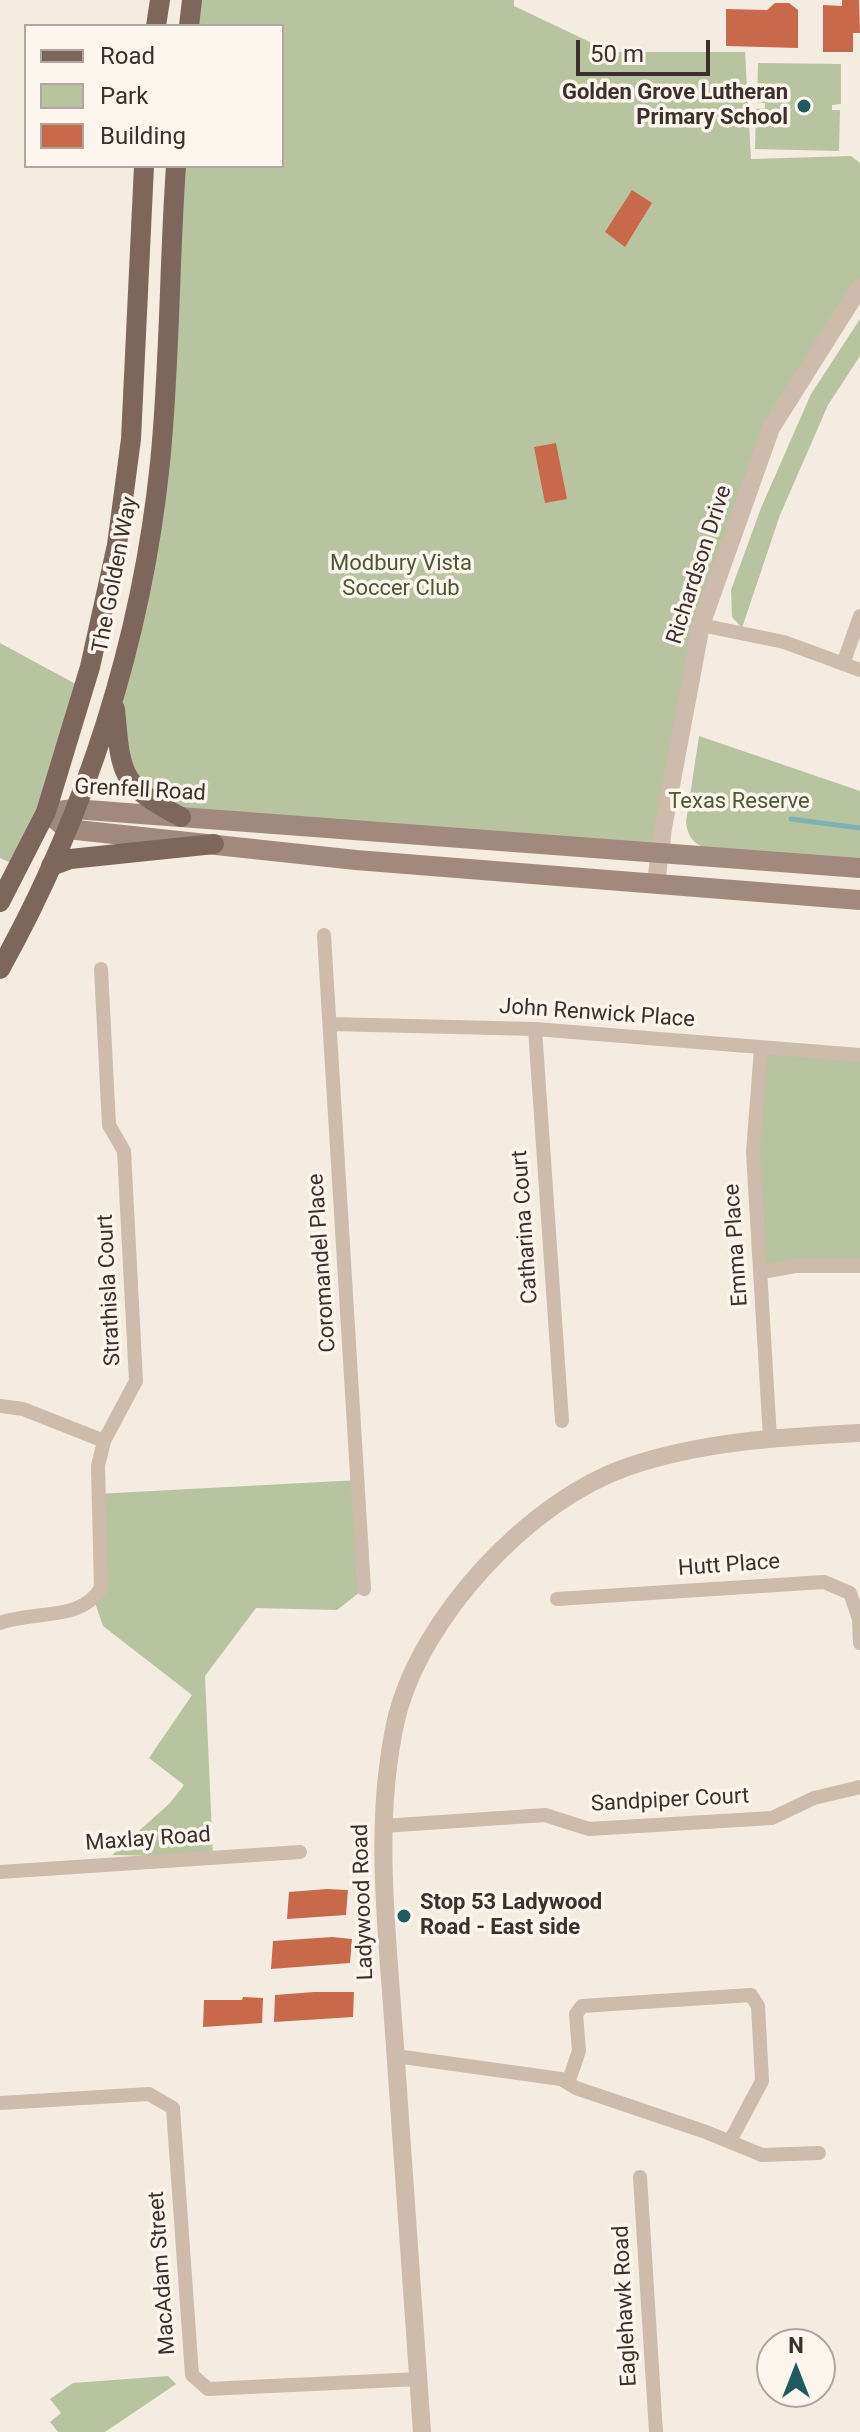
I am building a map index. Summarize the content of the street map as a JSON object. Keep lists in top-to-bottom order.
{
  "streets": {
    "main road": ["The Golden Way", "Grenfell Road"],
    "street": [
      "Richardson Drive",
      "John Renwick Place",
      "Catharina Court",
      "Emma Place",
      "Coromandel Place",
      "Strathisla Court",
      "Hutt Place",
      "Sandpiper Court",
      "Maxlay Road",
      "Ladywood Road",
      "MacAdam Street",
      "Eaglehawk Road"
    ]
  },
  "crossings": [
    ["Richardson Drive", "Grenfell Road"],
    ["The Golden Way", "Grenfell Road"],
    ["John Renwick Place", "Catharina Court"],
    ["John Renwick Place", "Emma Place"],
    ["John Renwick Place", "Coromandel Place"],
    ["Emma Place", "Ladywood Road"],
    ["Sandpiper Court", "Ladywood Road"],
    ["Ladywood Road", "MacAdam Street"]
  ],
  "parks": ["Modbury Vista Soccer Club", "Texas Reserve"],
  "places": ["Golden Grove Lutheran Primary School", "Stop 53 Ladywood Road - East side"],
  "legend": ["Road", "Park", "Building"],
  "scale_bar": "50 m",
  "north": "top"
}
